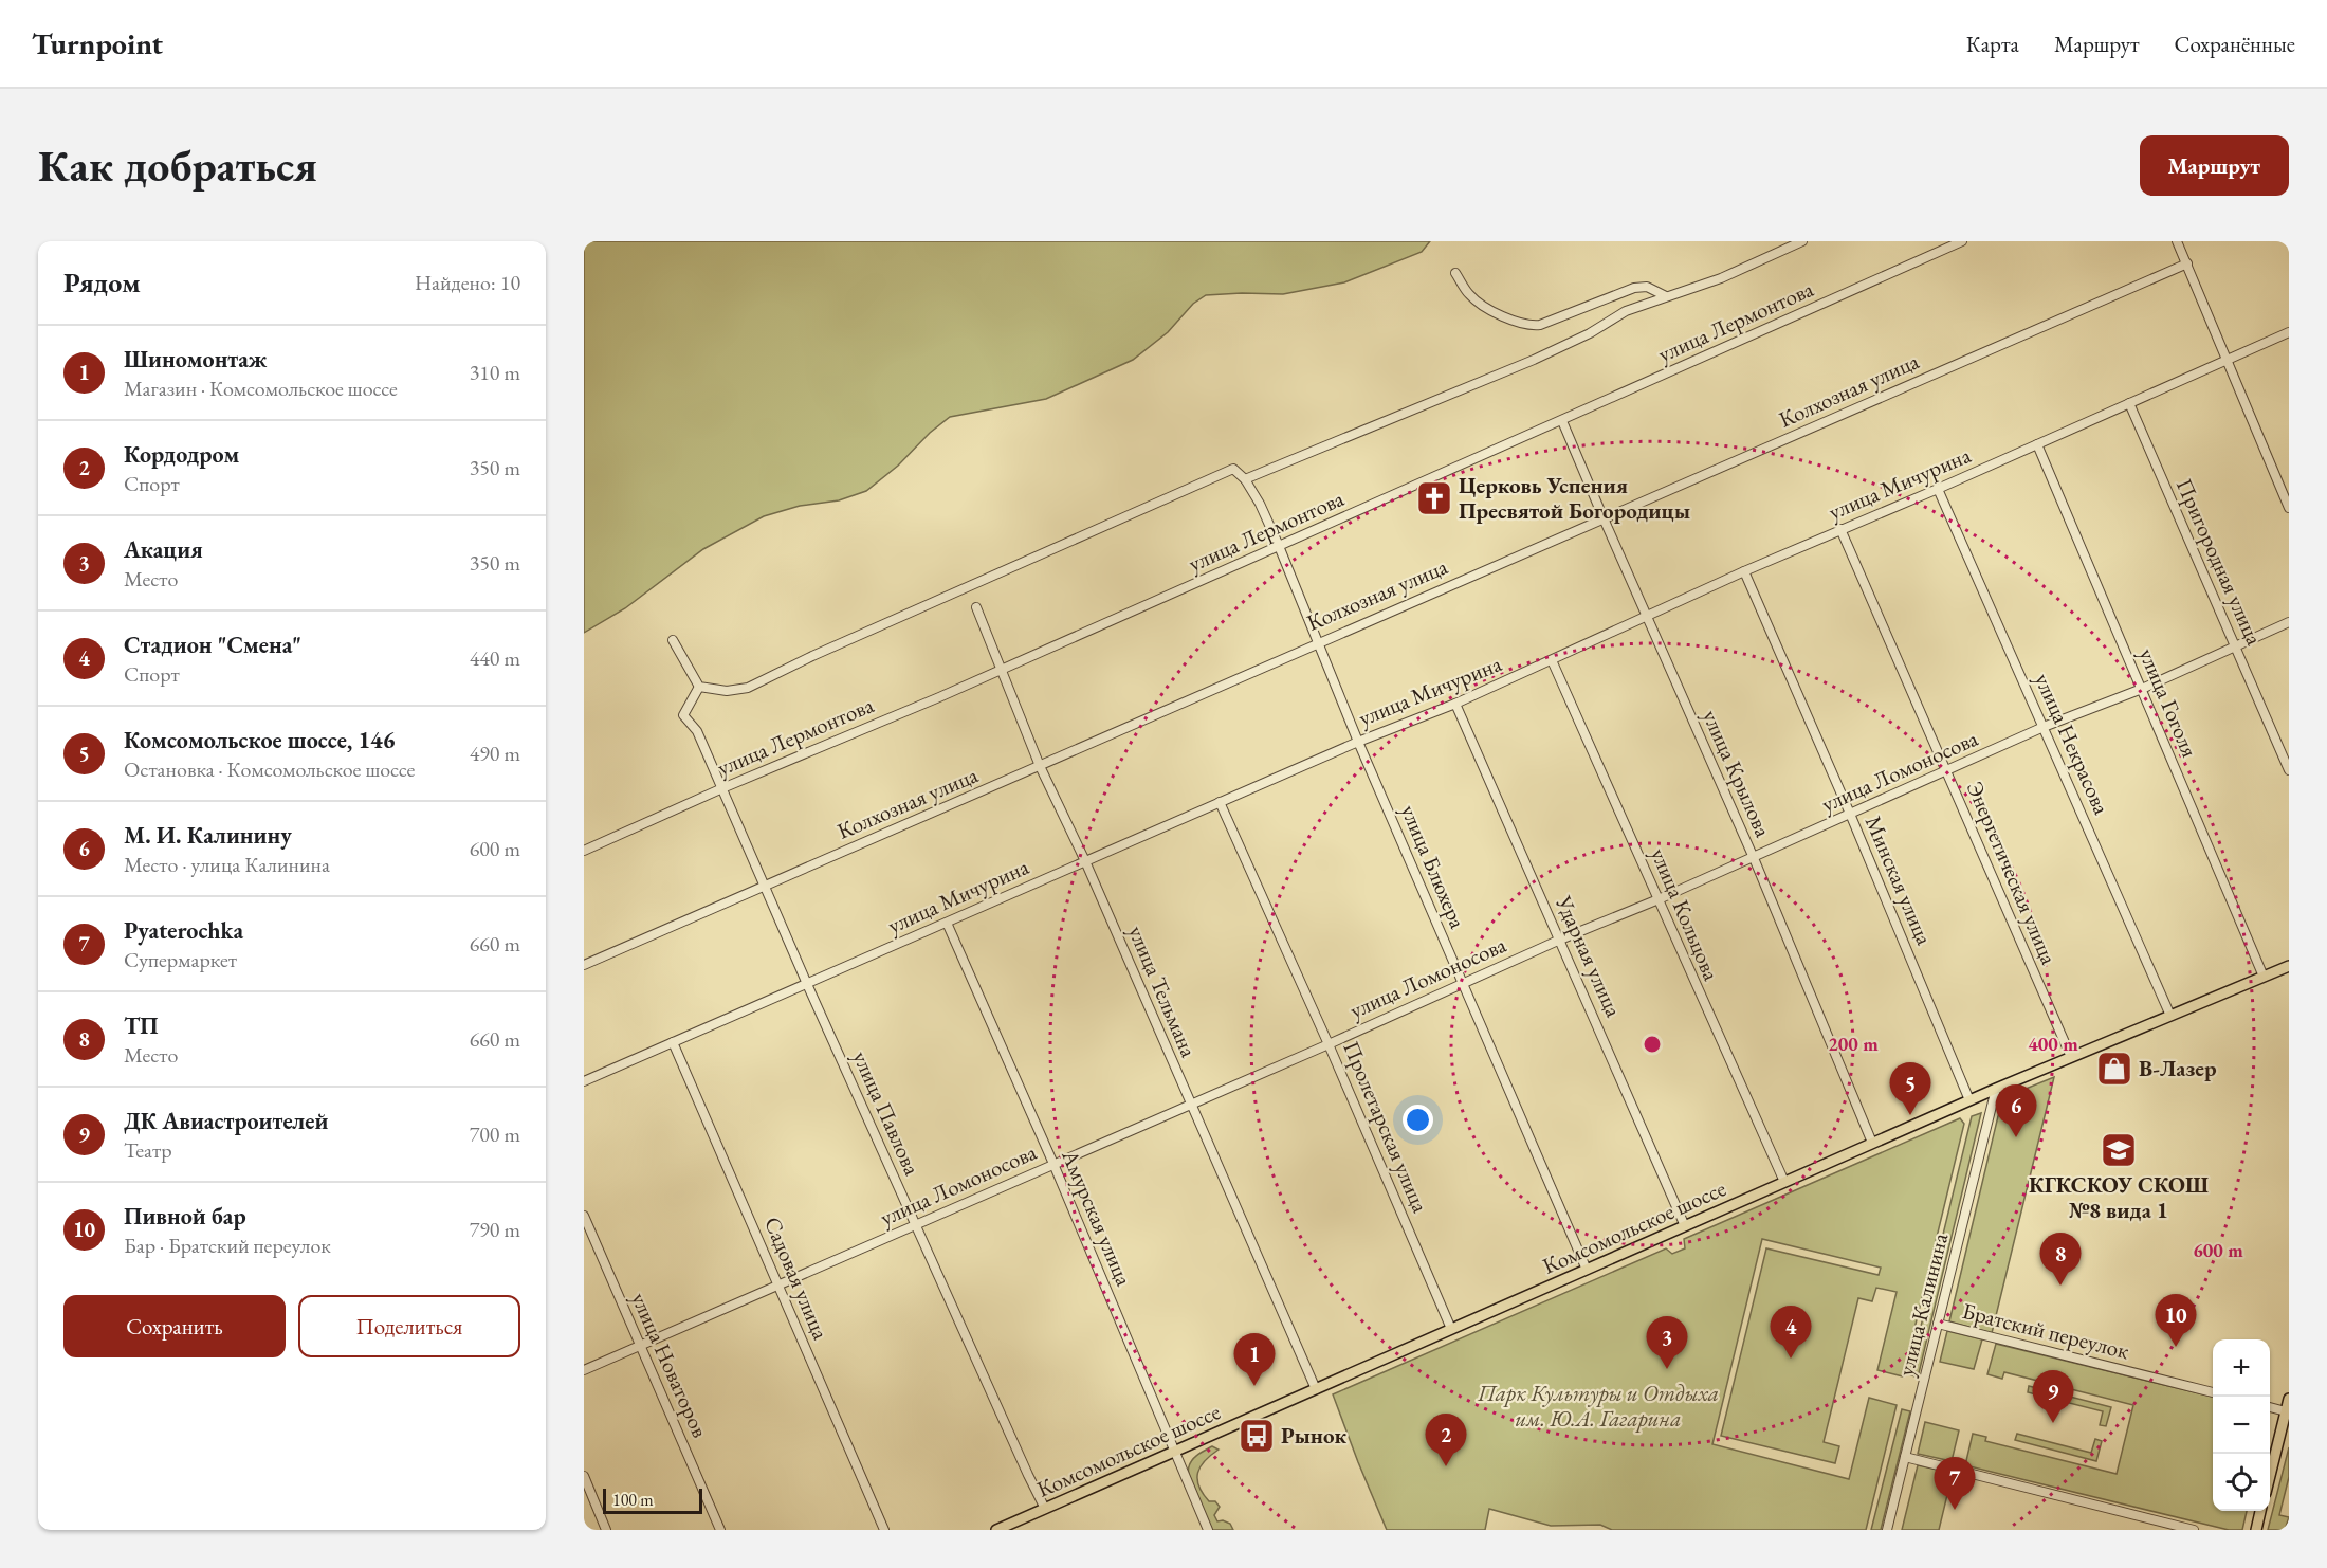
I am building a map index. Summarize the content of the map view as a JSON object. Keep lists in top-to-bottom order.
{
  "streets": {
    "main road": ["Комсомольское шоссе"],
    "street": [
      "улица Лермонтова",
      "Колхозная улица",
      "улица Мичурина",
      "Пригородная улица",
      "улица Гоголя",
      "улица Некрасова",
      "улица Ломоносова",
      "улица Крылова",
      "улица Блюхера",
      "Энергетическая улица",
      "Минская улица",
      "улица Кольцова",
      "Ударная улица",
      "улица Тельмана",
      "улица Павлова",
      "Пролетарская улица",
      "Амурская улица",
      "Садовая улица",
      "улица Калинина",
      "Братский переулок",
      "улица Новаторов"
    ]
  },
  "crossings": [
    ["улица Лермонтова", "улица Крылова"],
    ["улица Лермонтова", "улица Блюхера"],
    ["улица Лермонтова", "улица Тельмана"],
    ["улица Лермонтова", "улица Павлова"],
    ["Колхозная улица", "улица Крылова"],
    ["Колхозная улица", "улица Блюхера"],
    ["Колхозная улица", "улица Тельмана"],
    ["Колхозная улица", "улица Павлова"],
    ["улица Мичурина", "Пригородная улица"],
    ["улица Мичурина", "улица Гоголя"],
    ["улица Мичурина", "улица Некрасова"],
    ["улица Мичурина", "улица Крылова"],
    ["улица Мичурина", "улица Блюхера"],
    ["улица Мичурина", "Энергетическая улица"],
    ["улица Мичурина", "Минская улица"],
    ["улица Мичурина", "улица Кольцова"],
    ["улица Мичурина", "Ударная улица"],
    ["улица Мичурина", "улица Тельмана"],
    ["улица Мичурина", "улица Павлова"],
    ["улица Мичурина", "Пролетарская улица"],
    ["улица Мичурина", "Амурская улица"],
    ["улица Мичурина", "Садовая улица"],
    ["Пригородная улица", "улица Ломоносова"],
    ["улица Гоголя", "улица Ломоносова"],
    ["улица Гоголя", "Комсомольское шоссе"],
    ["улица Некрасова", "улица Ломоносова"],
    ["улица Некрасова", "Комсомольское шоссе"],
    ["улица Ломоносова", "улица Крылова"],
    ["улица Ломоносова", "улица Блюхера"],
    ["улица Ломоносова", "Энергетическая улица"],
    ["улица Ломоносова", "Минская улица"],
    ["улица Ломоносова", "улица Кольцова"],
    ["улица Ломоносова", "Ударная улица"],
    ["улица Ломоносова", "улица Тельмана"],
    ["улица Ломоносова", "улица Павлова"],
    ["улица Ломоносова", "Пролетарская улица"],
    ["улица Ломоносова", "Амурская улица"],
    ["улица Ломоносова", "Садовая улица"],
    ["улица Ломоносова", "улица Новаторов"],
    ["улица Крылова", "Комсомольское шоссе"],
    ["улица Блюхера", "Комсомольское шоссе"],
    ["Энергетическая улица", "Комсомольское шоссе"],
    ["Минская улица", "Комсомольское шоссе"],
    ["улица Кольцова", "Комсомольское шоссе"],
    ["Ударная улица", "Комсомольское шоссе"],
    ["улица Тельмана", "Комсомольское шоссе"],
    ["улица Павлова", "Комсомольское шоссе"],
    ["Пролетарская улица", "Комсомольское шоссе"],
    ["Амурская улица", "Комсомольское шоссе"],
    ["Комсомольское шоссе", "улица Калинина"],
    ["улица Калинина", "Братский переулок"]
  ],
  "parks": ["Парк Культуры и Отдыха им. Ю.А. Гагарина"],
  "places": {
    "church": ["Церковь Успения Пресвятой Богородицы"],
    "shop": ["В-Лазер"],
    "school or university": ["КГКСКОУ СКОШ №8 вида 1"],
    "bus stop": ["Рынок"]
  },
  "scale_bar": "100 m",
  "page": {
    "header": "Turnpoint",
    "nav": ["Карта", "Маршрут", "Сохранённые"],
    "buttons": [
      "Маршрут",
      ["Сохранить", "Поделиться"]
    ],
    "title": "Как добраться",
    "heading": ["Рядом", "Найдено: 10"],
    "list": [
      {
        "mark": "1",
        "name": "Шиномонтаж",
        "note": "Магазин · Комсомольское шоссе",
        "value": "310 m"
      },
      {
        "mark": "2",
        "name": "Кордодром",
        "note": "Спорт",
        "value": "350 m"
      },
      {
        "mark": "3",
        "name": "Акация",
        "note": "Место",
        "value": "350 m"
      },
      {
        "mark": "4",
        "name": "Стадион \"Смена\"",
        "note": "Спорт",
        "value": "440 m"
      },
      {
        "mark": "5",
        "name": "Комсомольское шоссе, 146",
        "note": "Остановка · Комсомольское шоссе",
        "value": "490 m"
      },
      {
        "mark": "6",
        "name": "М. И. Калинину",
        "note": "Место · улица Калинина",
        "value": "600 m"
      },
      {
        "mark": "7",
        "name": "Pyaterochka",
        "note": "Супермаркет",
        "value": "660 m"
      },
      {
        "mark": "8",
        "name": "ТП",
        "note": "Место",
        "value": "660 m"
      },
      {
        "mark": "9",
        "name": "ДК Авиастроителей",
        "note": "Театр",
        "value": "700 m"
      },
      {
        "mark": "10",
        "name": "Пивной бар",
        "note": "Бар · Братский переулок",
        "value": "790 m"
      }
    ],
    "pins": [
      "5",
      "6",
      "8",
      "10",
      "4",
      "3",
      "1",
      "9",
      "2",
      "7"
    ],
    "map_buttons": ["+", "−"],
    "scale": "100 m"
  },
  "rings": ["200 m", "400 m", "600 m"]
}
